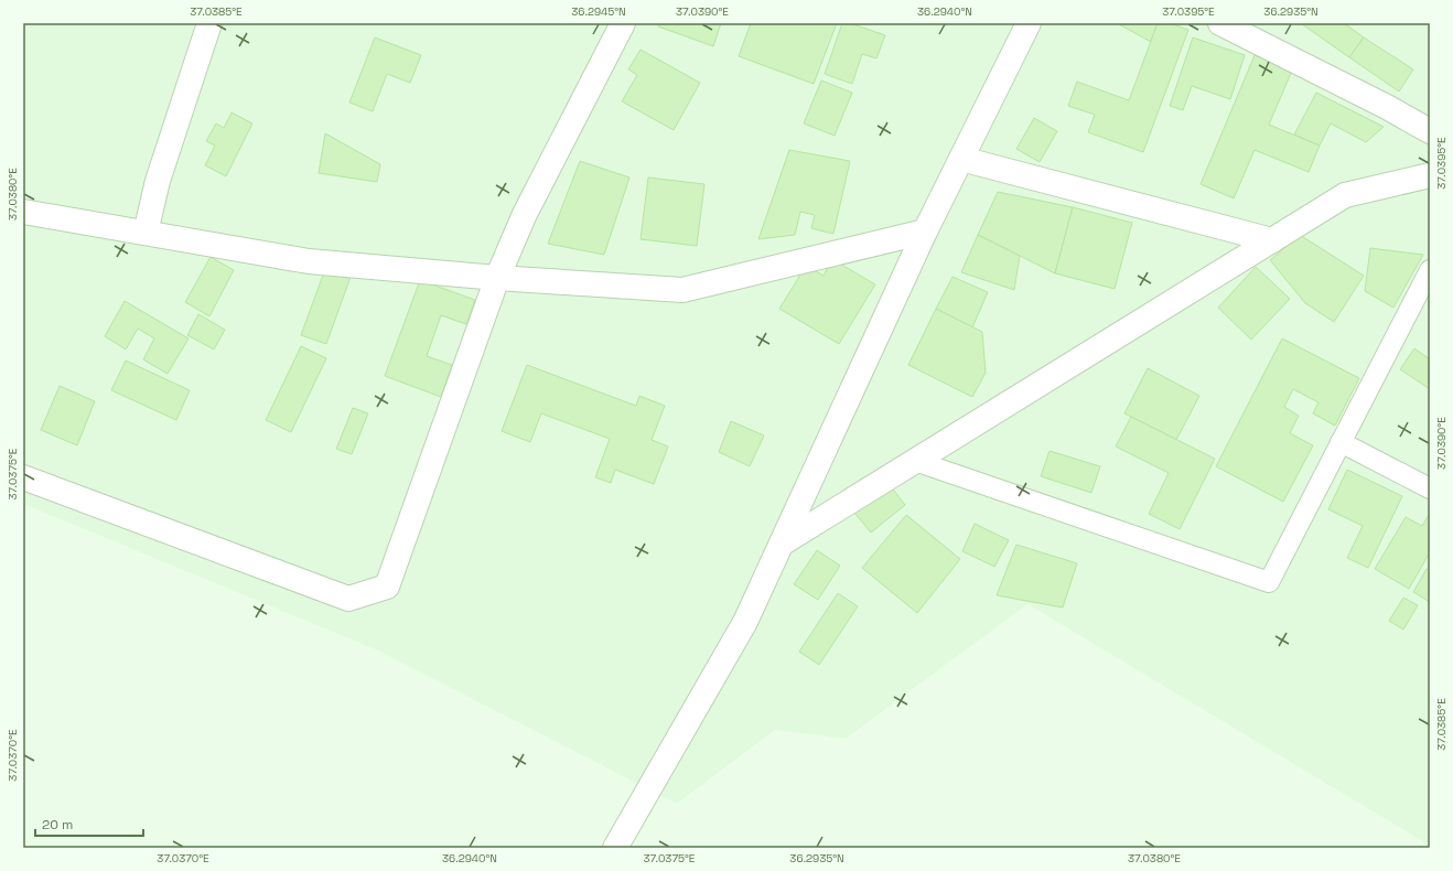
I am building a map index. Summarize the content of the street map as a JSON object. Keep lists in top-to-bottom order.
{
  "scale_bar": "20 m",
  "coordinates": [
    "37.0385°E",
    "36.2945°N",
    "37.0390°E",
    "36.2940°N",
    "37.0395°E",
    "36.2935°N",
    "37.0380°E",
    "37.0375°E",
    "37.0370°E"
  ]
}
